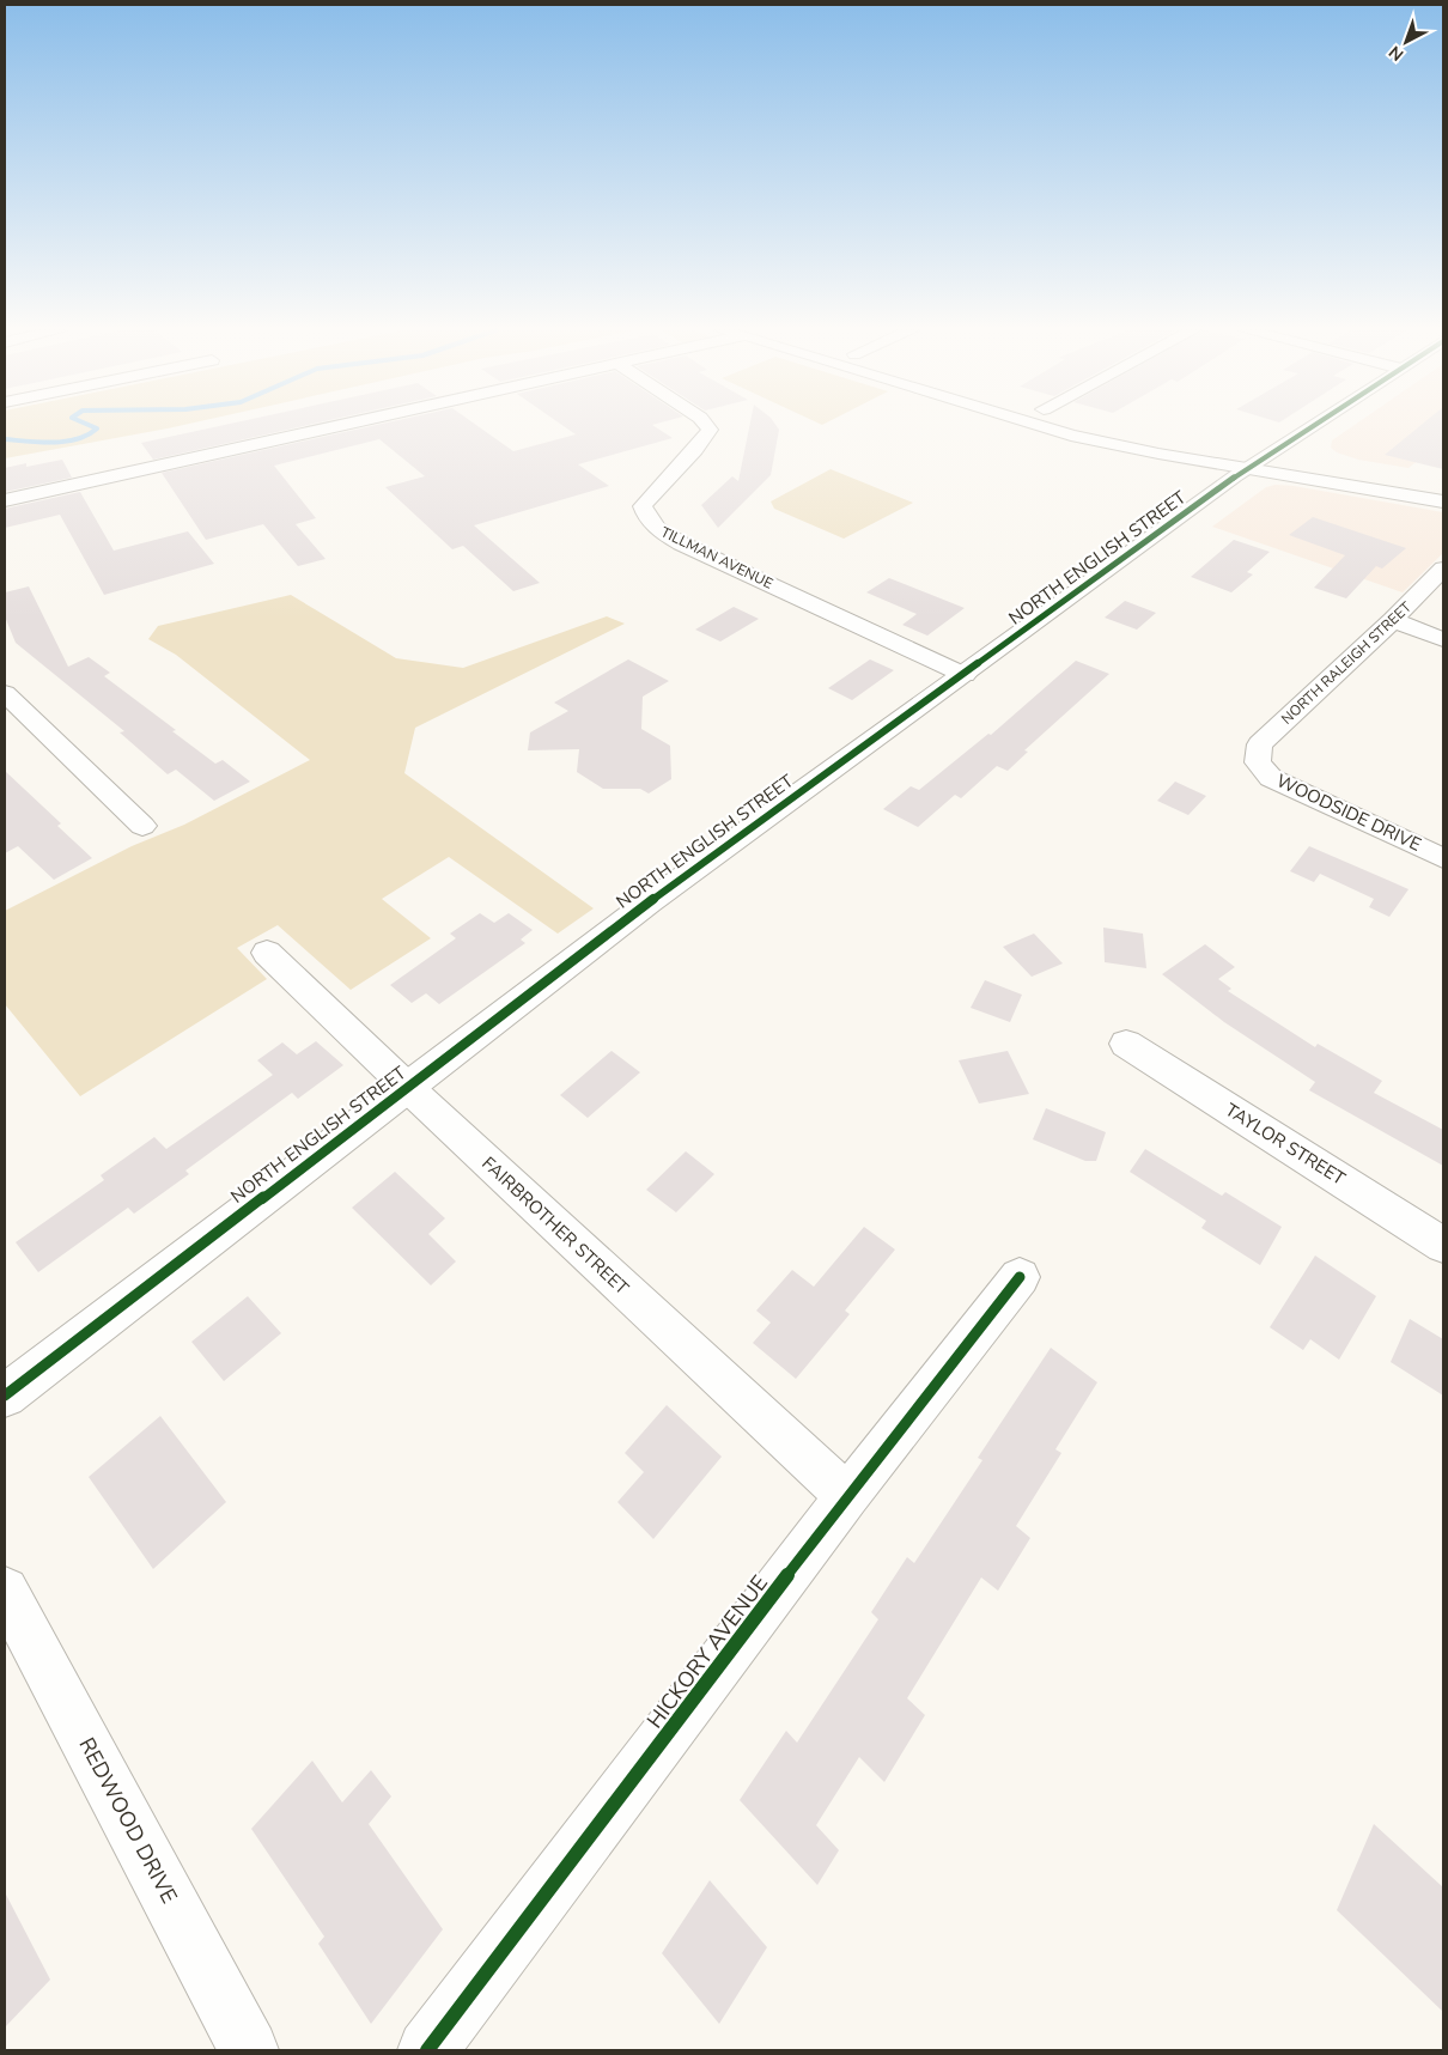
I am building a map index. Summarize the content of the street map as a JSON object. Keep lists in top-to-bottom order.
{
  "streets": {
    "main road": [
      "TILLMAN AVENUE",
      "NORTH ENGLISH STREET",
      "NORTH RALEIGH STREET",
      "WOODSIDE DRIVE",
      "TAYLOR STREET",
      "FAIRBROTHER STREET",
      "HICKORY AVENUE",
      "REDWOOD DRIVE"
    ]
  },
  "crossings": [
    ["TILLMAN AVENUE", "NORTH ENGLISH STREET"],
    ["NORTH ENGLISH STREET", "FAIRBROTHER STREET"],
    ["NORTH RALEIGH STREET", "WOODSIDE DRIVE"],
    ["FAIRBROTHER STREET", "HICKORY AVENUE"]
  ],
  "north": "bottom left"
}
